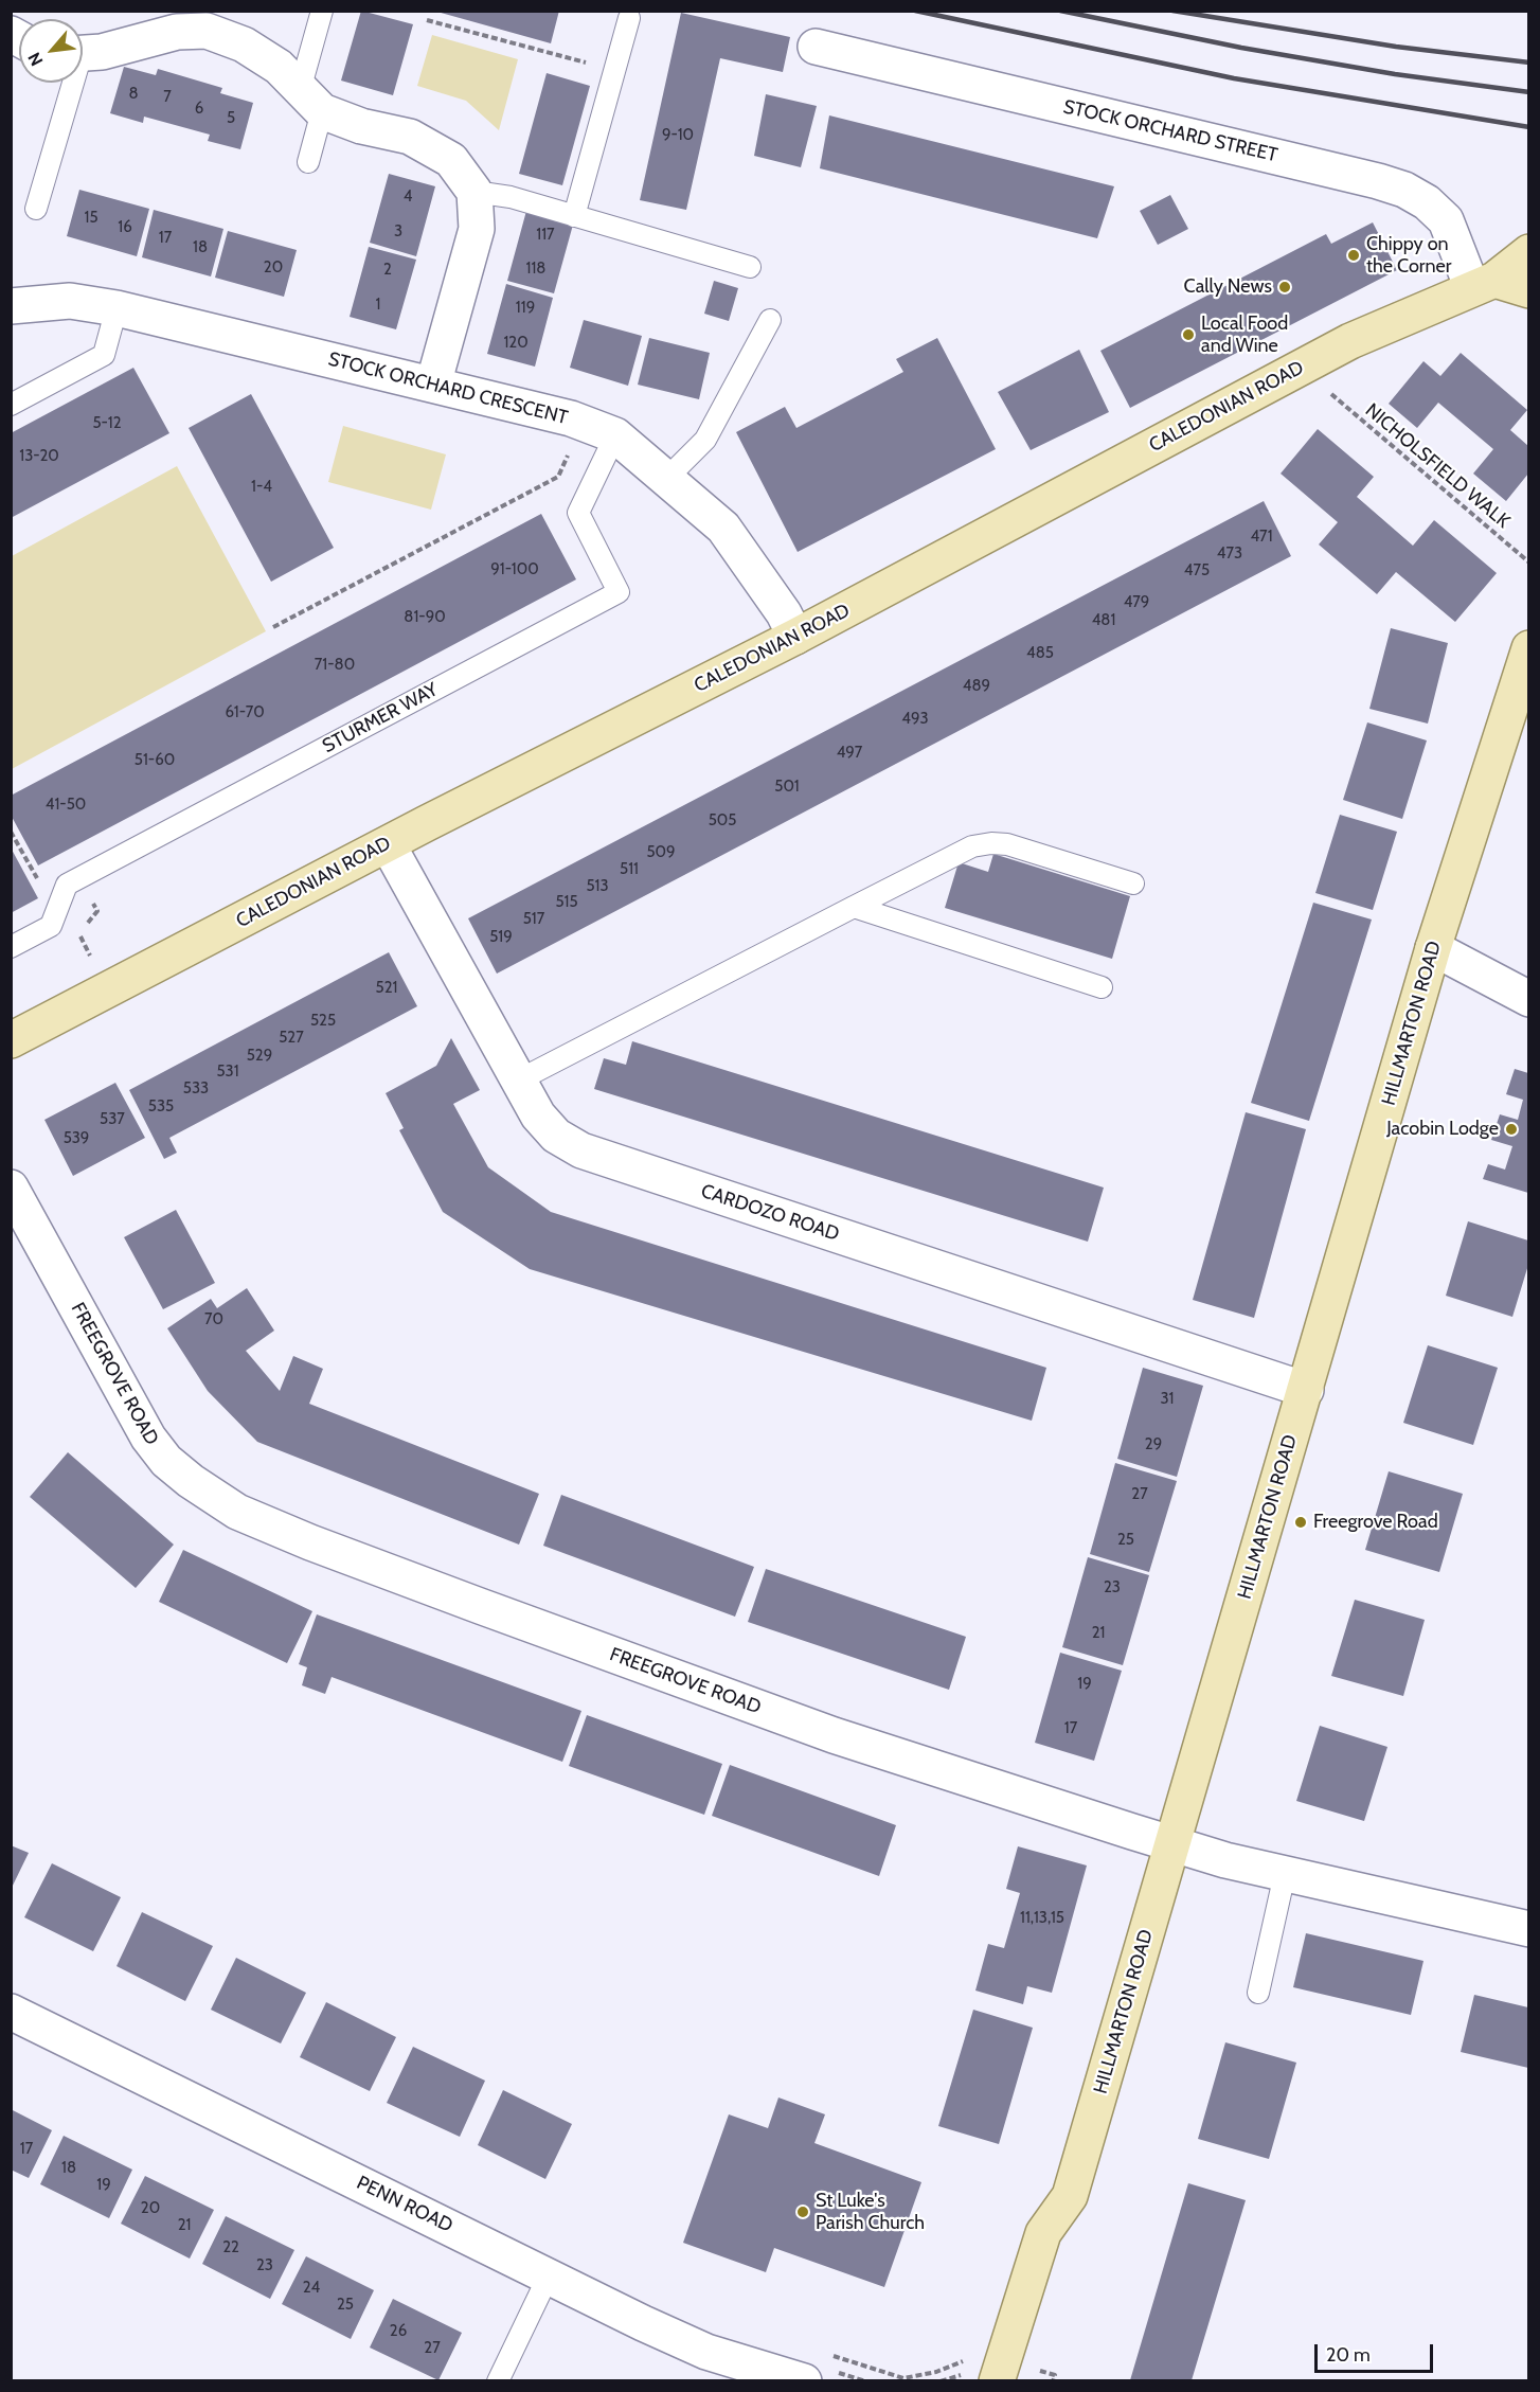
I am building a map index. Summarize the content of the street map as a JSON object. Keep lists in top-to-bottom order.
{
  "streets": {
    "main road": ["CALEDONIAN ROAD", "HILLMARTON ROAD"],
    "street": [
      "STOCK ORCHARD STREET",
      "STOCK ORCHARD CRESCENT",
      "CARDOZO ROAD",
      "FREEGROVE ROAD",
      "PENN ROAD"
    ],
    "lane": ["STURMER WAY"],
    "path": ["NICHOLSFIELD WALK"]
  },
  "crossings": [
    ["STOCK ORCHARD STREET", "CALEDONIAN ROAD"],
    ["STOCK ORCHARD CRESCENT", "CALEDONIAN ROAD"],
    ["STOCK ORCHARD CRESCENT", "STURMER WAY"],
    ["CALEDONIAN ROAD", "CARDOZO ROAD"],
    ["HILLMARTON ROAD", "CARDOZO ROAD"],
    ["HILLMARTON ROAD", "FREEGROVE ROAD"]
  ],
  "places": [
    "Chippy on the Corner",
    "Cally News",
    "Local Food and Wine",
    "Jacobin Lodge",
    "Freegrove Road",
    "St Luke's Parish Church"
  ],
  "house_numbers": [
    "8",
    "7",
    "6",
    "5",
    "9-10",
    "4",
    "15",
    "16",
    "3",
    "117",
    "17",
    "18",
    "20",
    "118",
    "2",
    "1",
    "119",
    "120",
    "5-12",
    "13-20",
    "1-4",
    "471",
    "473",
    "91-100",
    "475",
    "479",
    "81-90",
    "481",
    "485",
    "71-80",
    "489",
    "61-70",
    "493",
    "497",
    "51-60",
    "501",
    "41-50",
    "505",
    "509",
    "511",
    "513",
    "515",
    "517",
    "519",
    "521",
    "525",
    "527",
    "529",
    "531",
    "533",
    "535",
    "537",
    "539",
    "70",
    "31",
    "29",
    "27",
    "25",
    "23",
    "21",
    "19",
    "17",
    "11,13,15",
    "17",
    "18",
    "19",
    "20",
    "21",
    "22",
    "23",
    "24",
    "25",
    "26",
    "27"
  ],
  "scale_bar": "20 m",
  "north": "bottom left"
}
